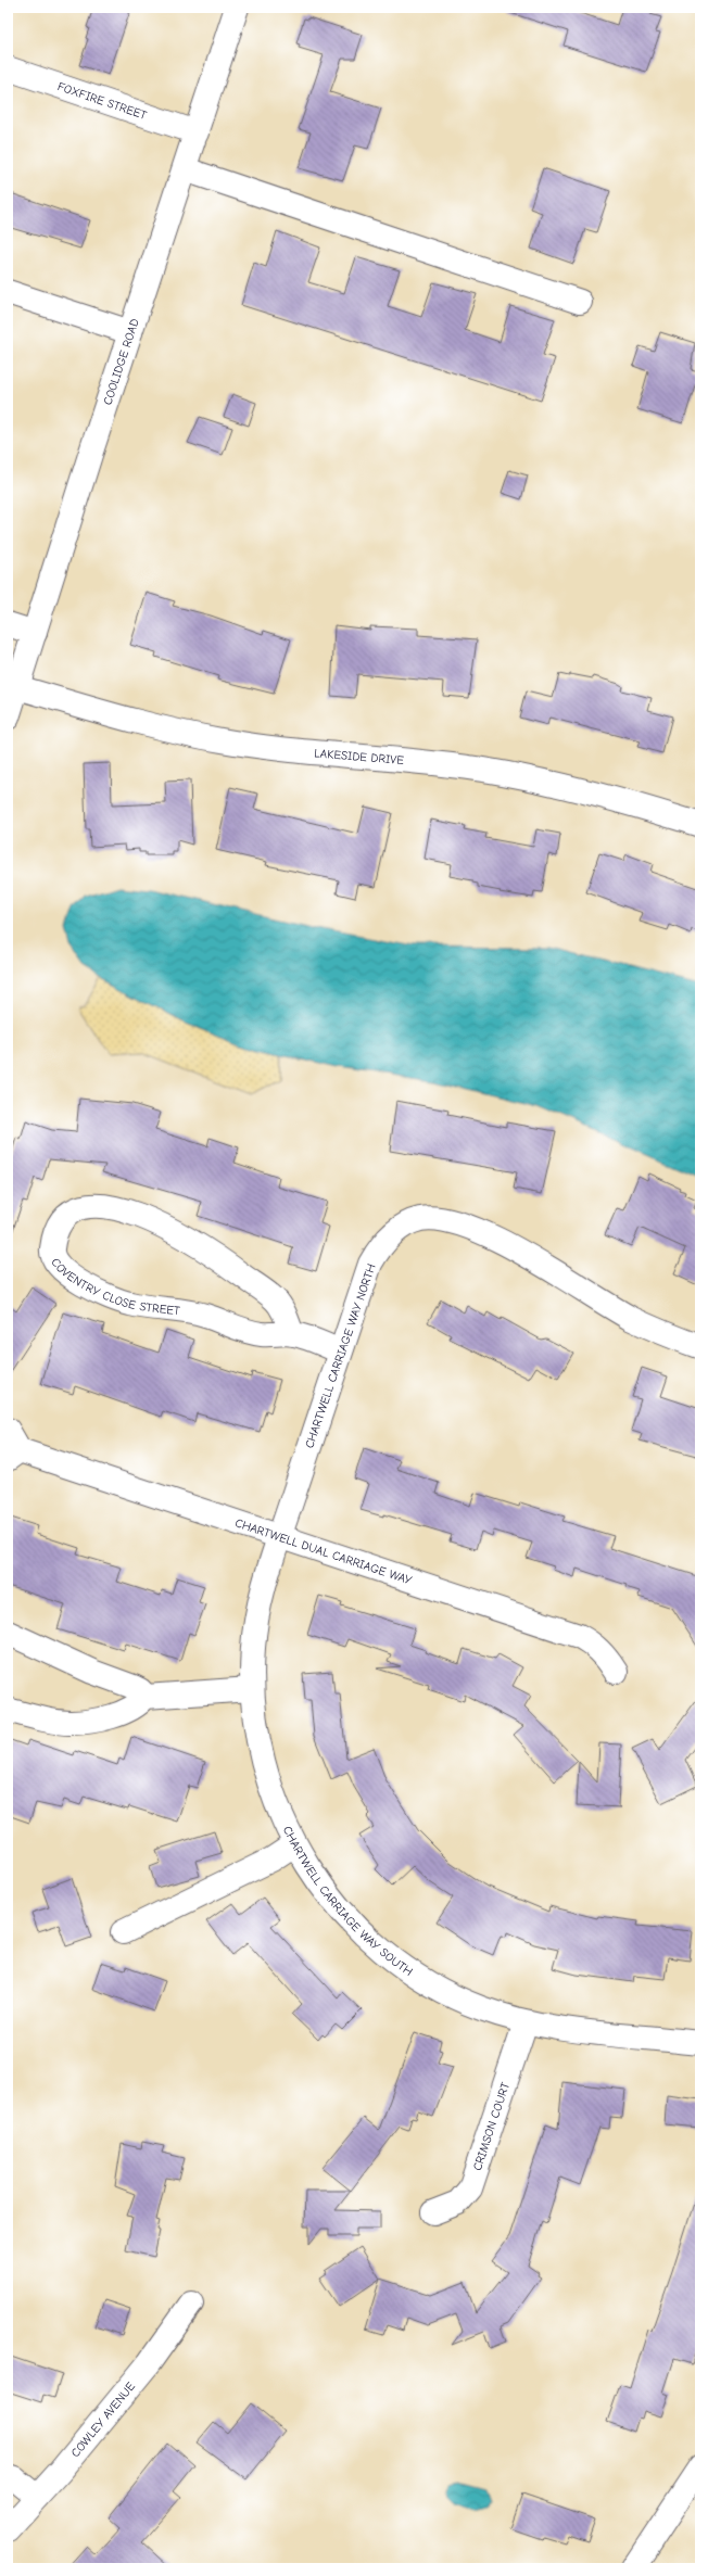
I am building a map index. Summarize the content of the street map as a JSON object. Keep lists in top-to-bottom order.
{
  "streets": {
    "street": [
      "FOXFIRE STREET",
      "COOLIDGE ROAD",
      "LAKESIDE DRIVE",
      "COVENTRY CLOSE STREET",
      "CHARTWELL CARRIAGE WAY NORTH",
      "CHARTWELL DUAL CARRIAGE WAY",
      "CHARTWELL CARRIAGE WAY SOUTH",
      "CRIMSON COURT",
      "COWLEY AVENUE"
    ]
  },
  "crossings": [
    ["FOXFIRE STREET", "COOLIDGE ROAD"],
    ["COOLIDGE ROAD", "LAKESIDE DRIVE"],
    ["COVENTRY CLOSE STREET", "CHARTWELL CARRIAGE WAY NORTH"],
    ["CHARTWELL CARRIAGE WAY NORTH", "CHARTWELL DUAL CARRIAGE WAY"],
    ["CHARTWELL CARRIAGE WAY NORTH", "CHARTWELL CARRIAGE WAY SOUTH"],
    ["CHARTWELL DUAL CARRIAGE WAY", "CHARTWELL CARRIAGE WAY SOUTH"],
    ["CHARTWELL CARRIAGE WAY SOUTH", "CRIMSON COURT"]
  ]
}
